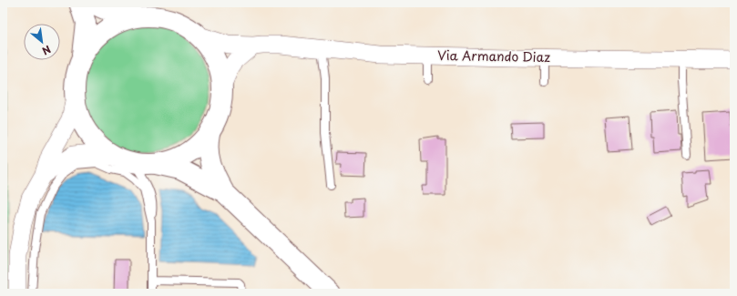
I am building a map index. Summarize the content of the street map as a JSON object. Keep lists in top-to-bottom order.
{
  "streets": {
    "street": ["Via Armando Diaz"]
  },
  "north": "bottom right"
}
